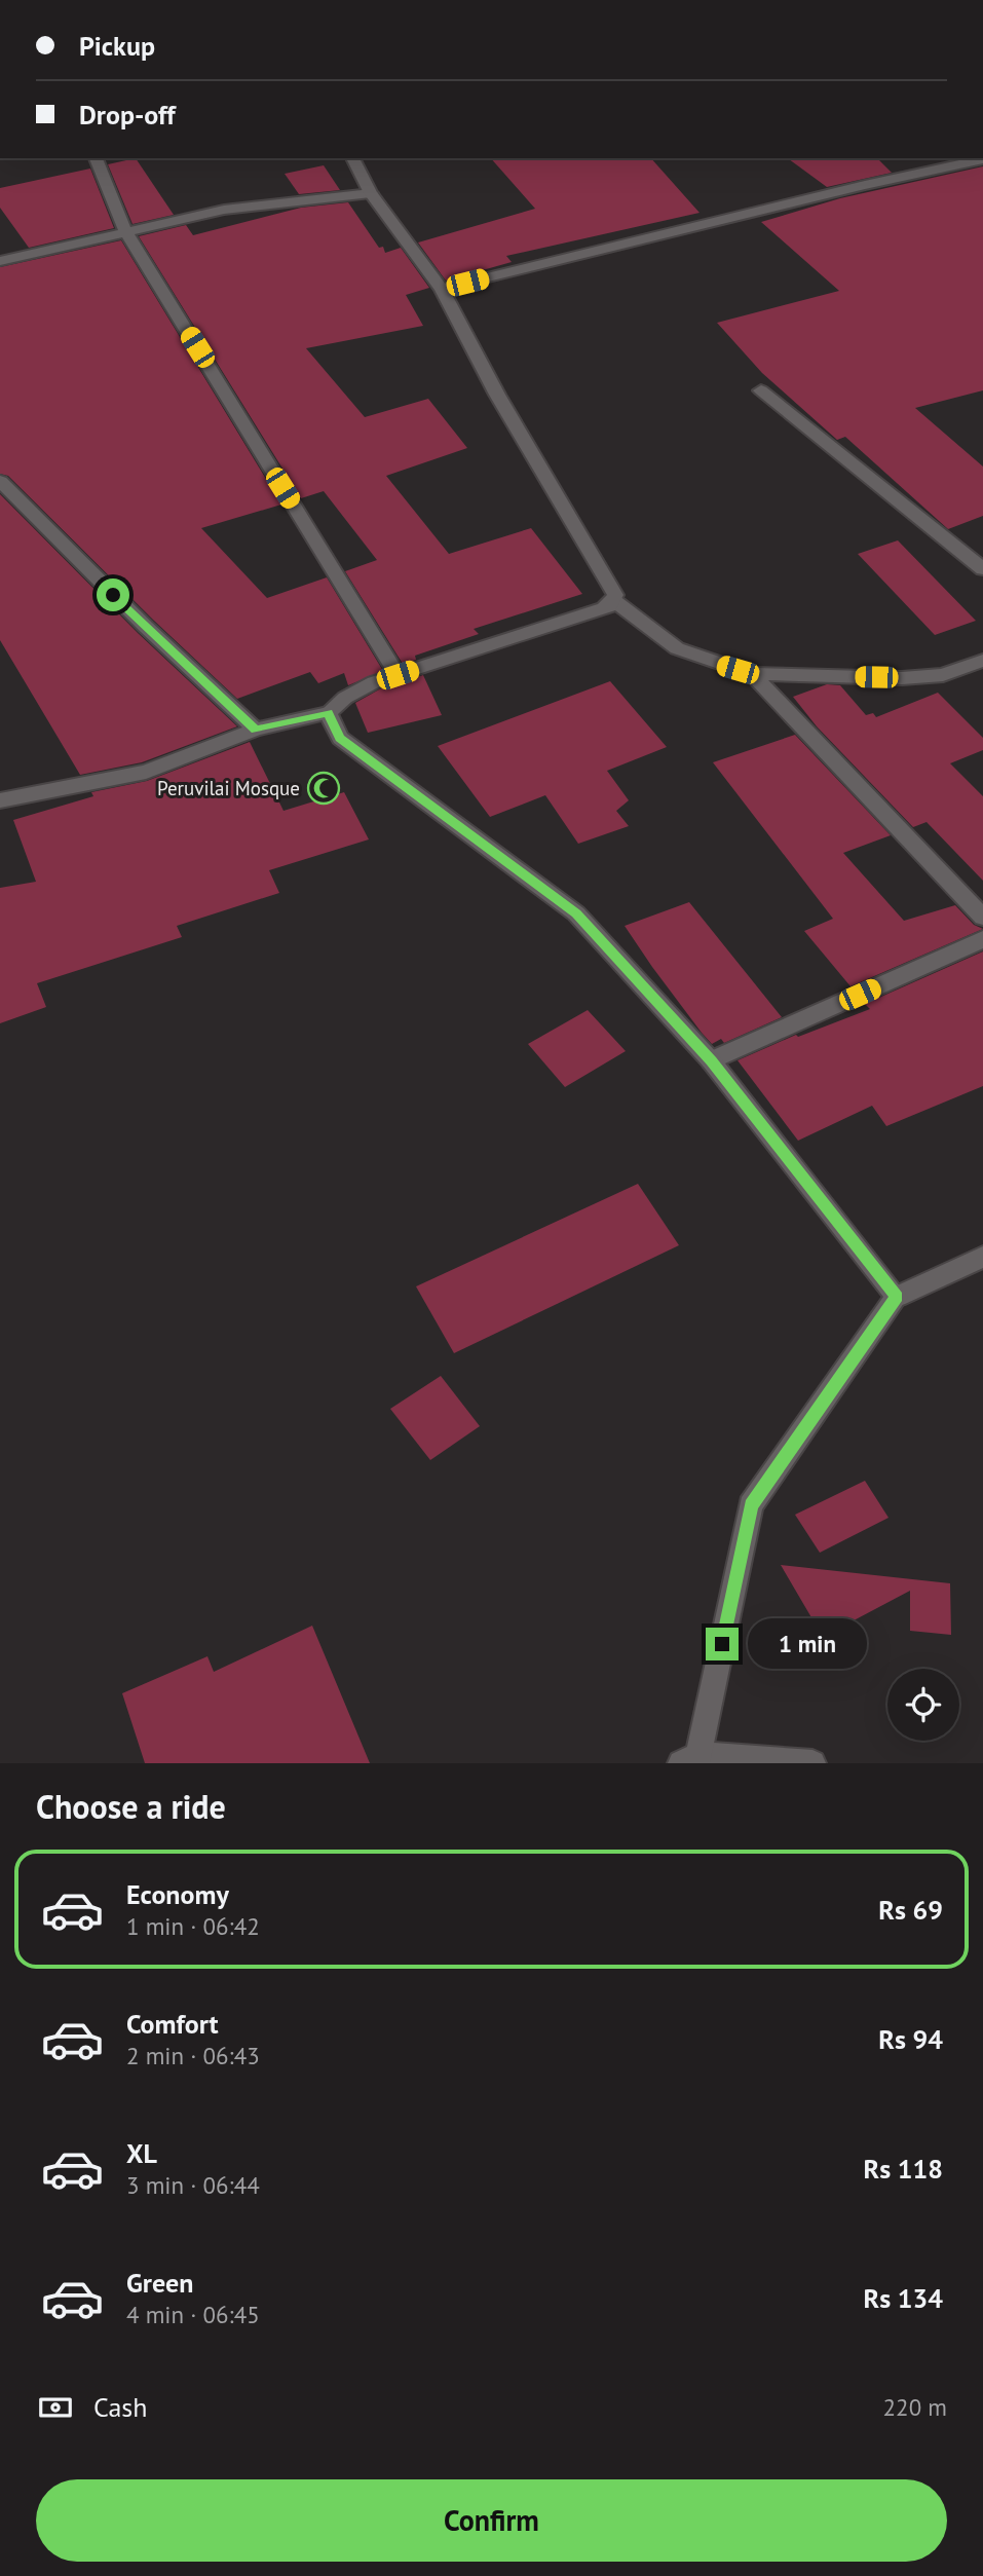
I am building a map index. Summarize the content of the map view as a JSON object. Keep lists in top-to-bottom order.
{
  "places": {
    "mosque": ["Peruvilai Mosque"]
  },
  "page": {
    "banner": ["Pickup", "Drop-off"],
    "bubble": "1 min",
    "heading": "Choose a ride",
    "list": [
      {
        "name": "Economy",
        "note": "1 min · 06:42",
        "value": "Rs 69"
      },
      {
        "name": "Comfort",
        "note": "2 min · 06:43",
        "value": "Rs 94"
      },
      {
        "name": "XL",
        "note": "3 min · 06:44",
        "value": "Rs 118"
      },
      {
        "name": "Green",
        "note": "4 min · 06:45",
        "value": "Rs 134"
      }
    ],
    "pay": ["Cash", "220 m"],
    "buttons": "Confirm"
  }
}
